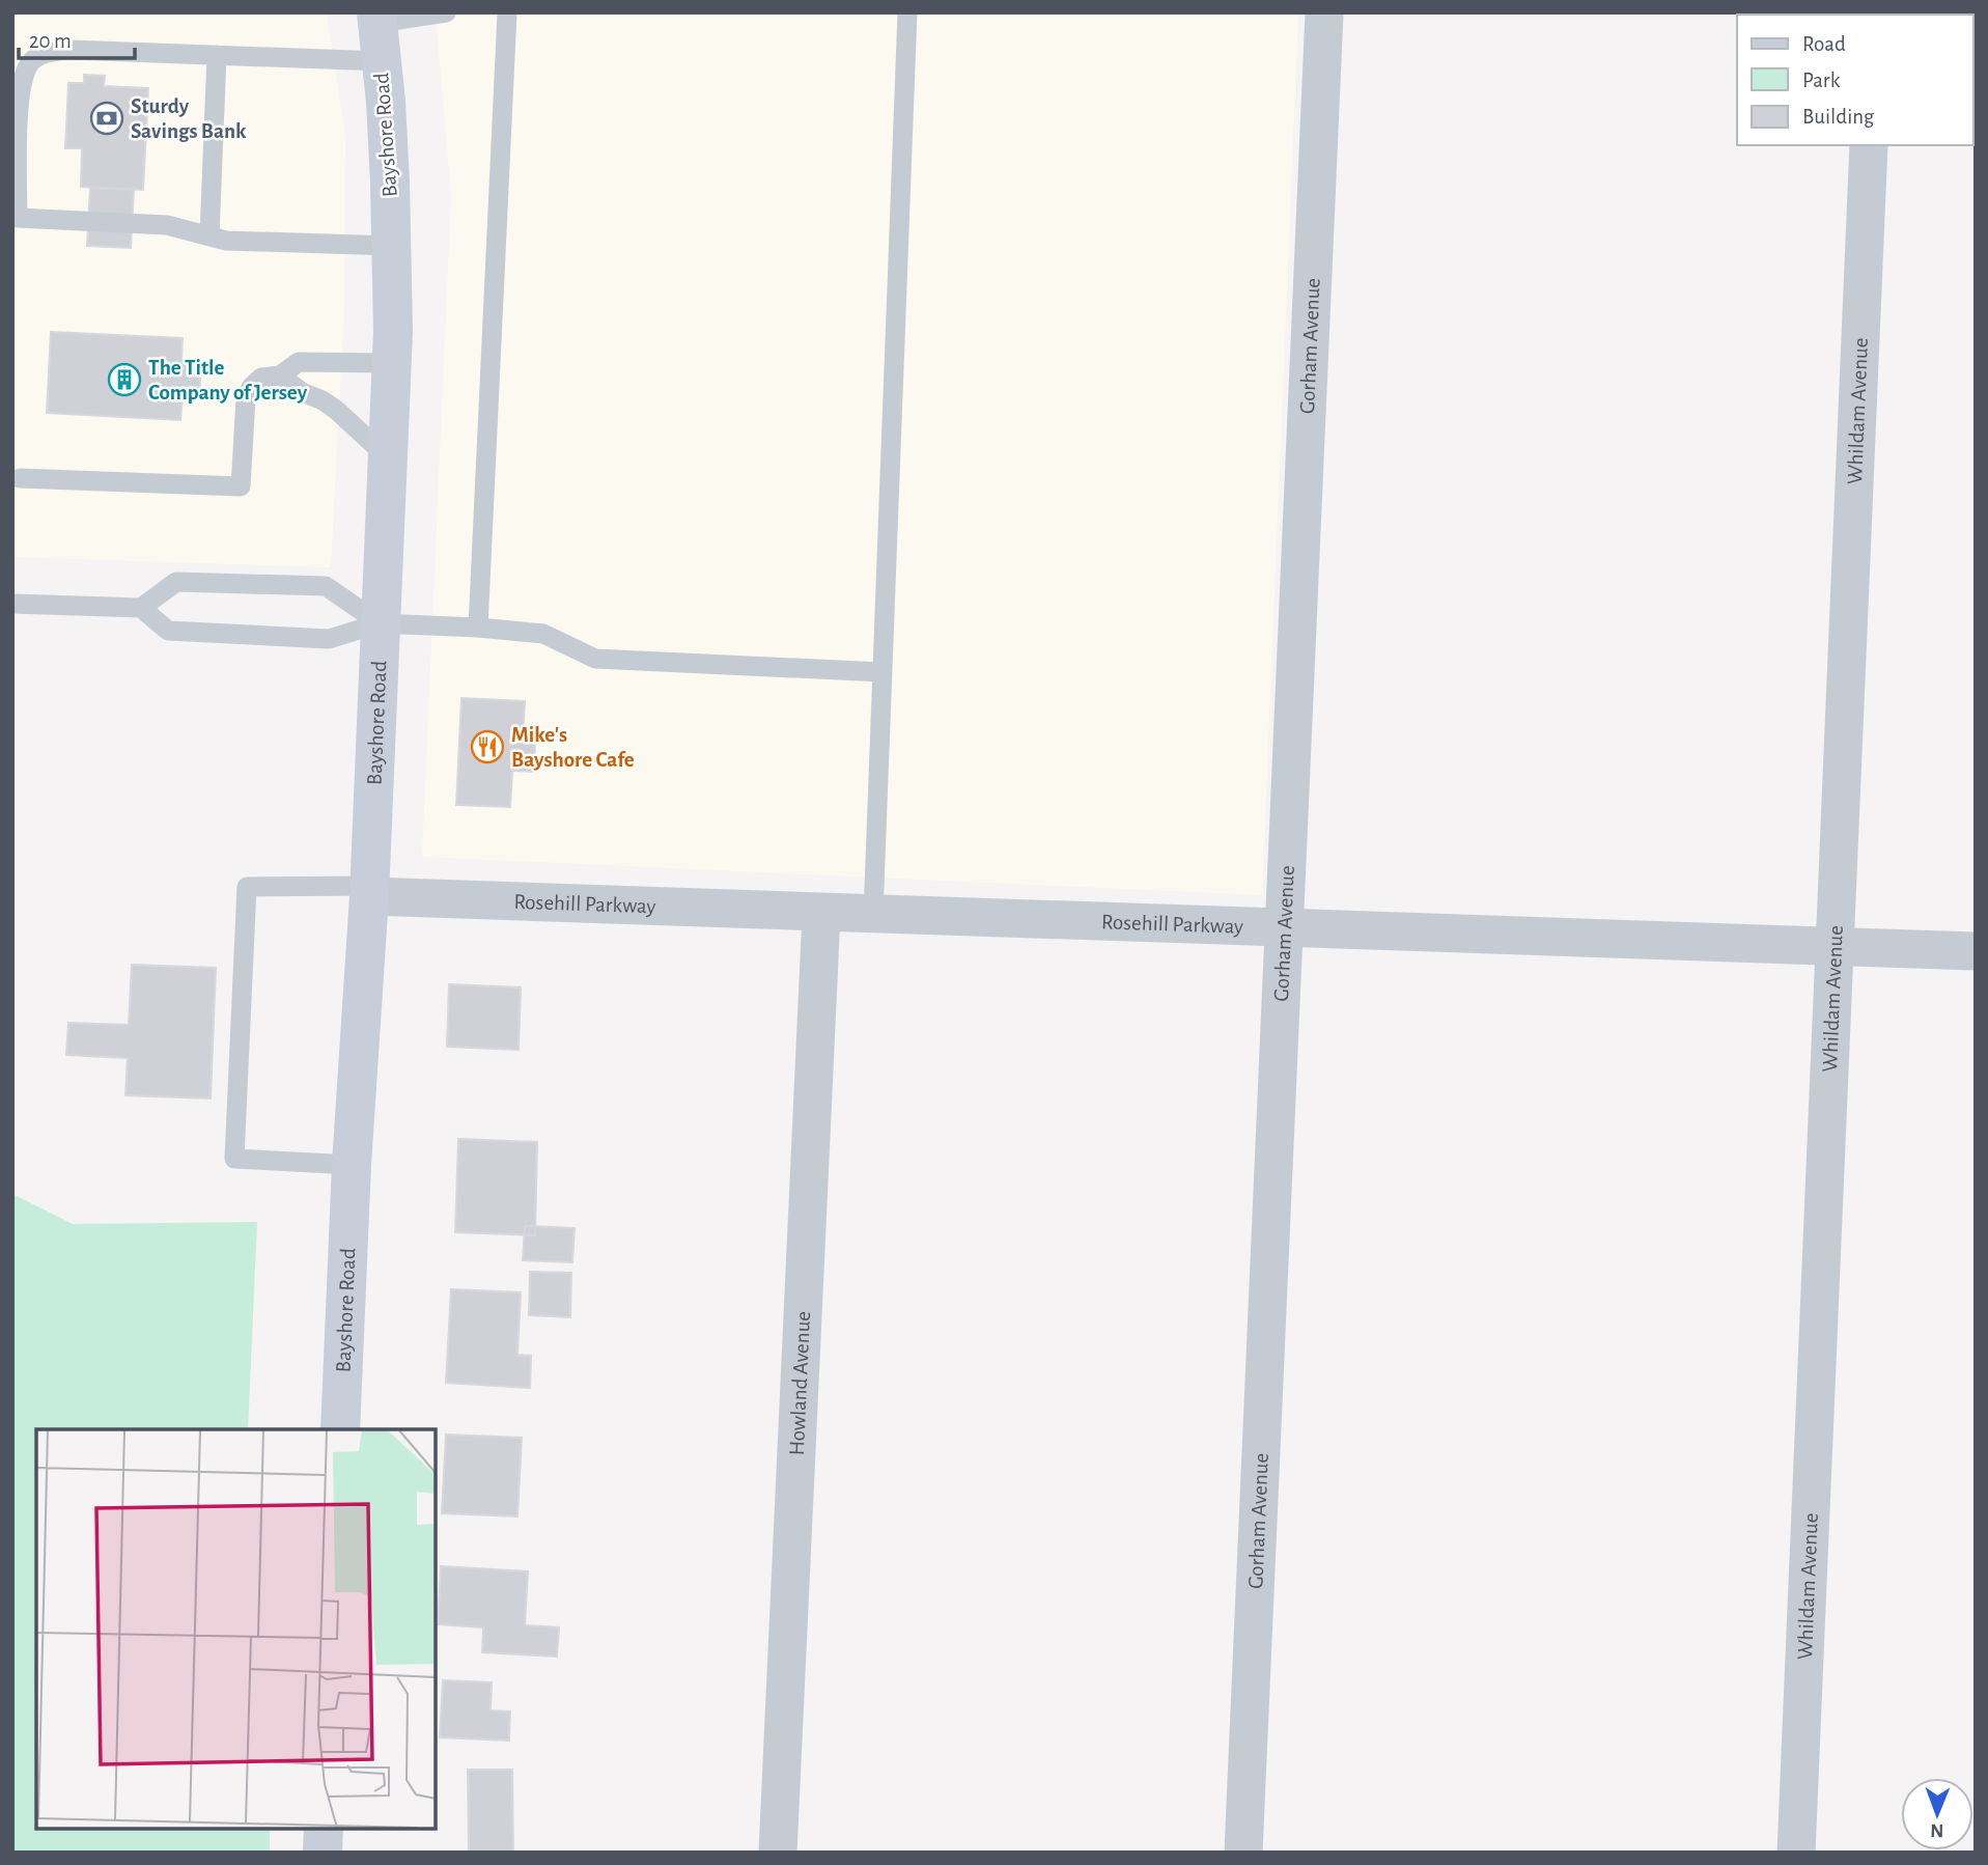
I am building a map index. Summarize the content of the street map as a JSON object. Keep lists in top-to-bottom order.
{
  "streets": {
    "main road": ["Bayshore Road"],
    "street": [
      "Gorham Avenue",
      "Whildam Avenue",
      "Rosehill Parkway",
      "Howland Avenue"
    ]
  },
  "crossings": [
    ["Bayshore Road", "Rosehill Parkway"],
    ["Gorham Avenue", "Rosehill Parkway"],
    ["Whildam Avenue", "Rosehill Parkway"],
    ["Rosehill Parkway", "Howland Avenue"]
  ],
  "places": {
    "bank": ["Sturdy Savings Bank"],
    "building": ["The Title Company of Jersey"],
    "restaurant": ["Mike's Bayshore Cafe"]
  },
  "legend": ["Road", "Park", "Building"],
  "scale_bar": "20 m",
  "north": "bottom"
}
